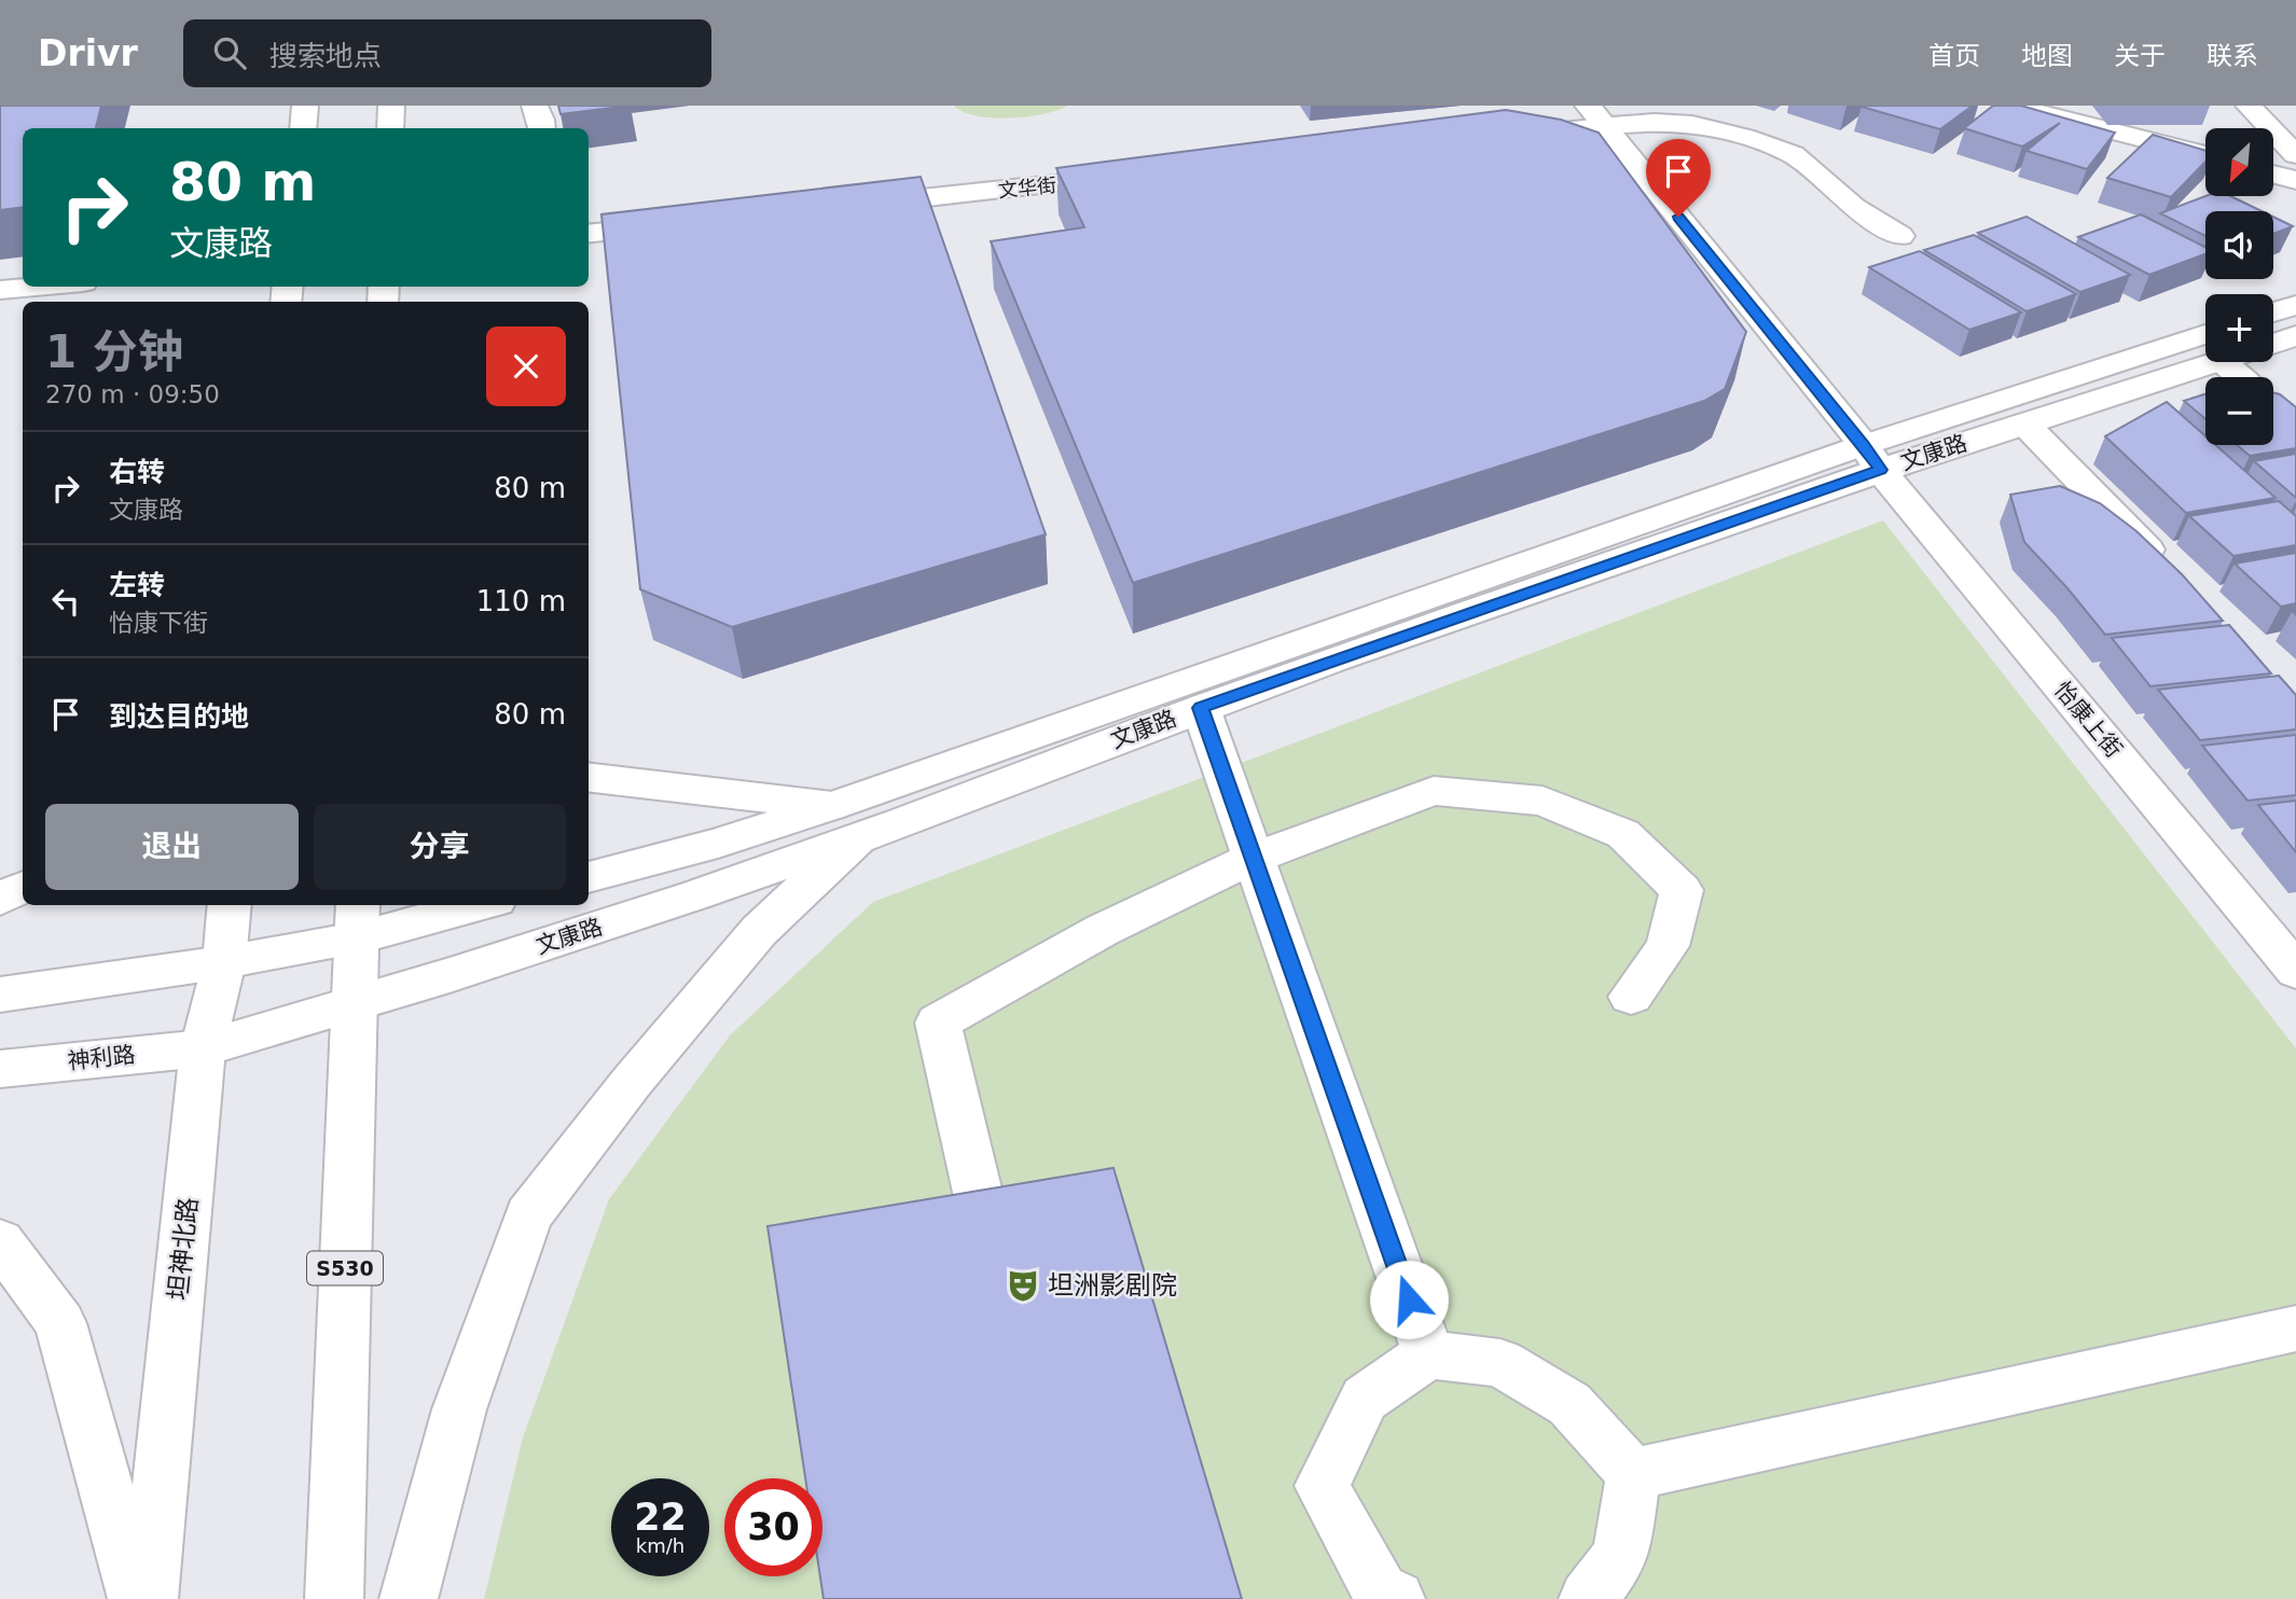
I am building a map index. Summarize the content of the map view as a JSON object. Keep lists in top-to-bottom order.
{
  "streets": {
    "street": [
      "文华街",
      "文康路",
      "怡康上街",
      "神利路",
      "坦神北路",
      "S530"
    ]
  },
  "crossings": [
    ["文康路", "怡康上街"],
    ["文康路", "神利路"],
    ["文康路", "坦神北路"],
    ["文康路", "S530"],
    ["神利路", "坦神北路"]
  ],
  "places": {
    "theatre": ["坦洲影剧院"]
  },
  "north": "bottom left",
  "page": {
    "header": "Drivr",
    "search": "搜索地点",
    "nav": [
      "首页",
      "地图",
      "关于",
      "联系"
    ],
    "map_buttons": ["+", "−"],
    "turn": ["80 m", "文康路"],
    "heading": ["1 分钟", "270 m · 09:50"],
    "list": [
      {
        "name": "右转",
        "note": "文康路",
        "value": "80 m"
      },
      {
        "name": "左转",
        "note": "怡康下街",
        "value": "110 m"
      },
      {
        "name": "到达目的地",
        "value": "80 m"
      }
    ],
    "buttons": ["退出", "分享"],
    "speed": "22 km/h",
    "limit": "30"
  }
}
